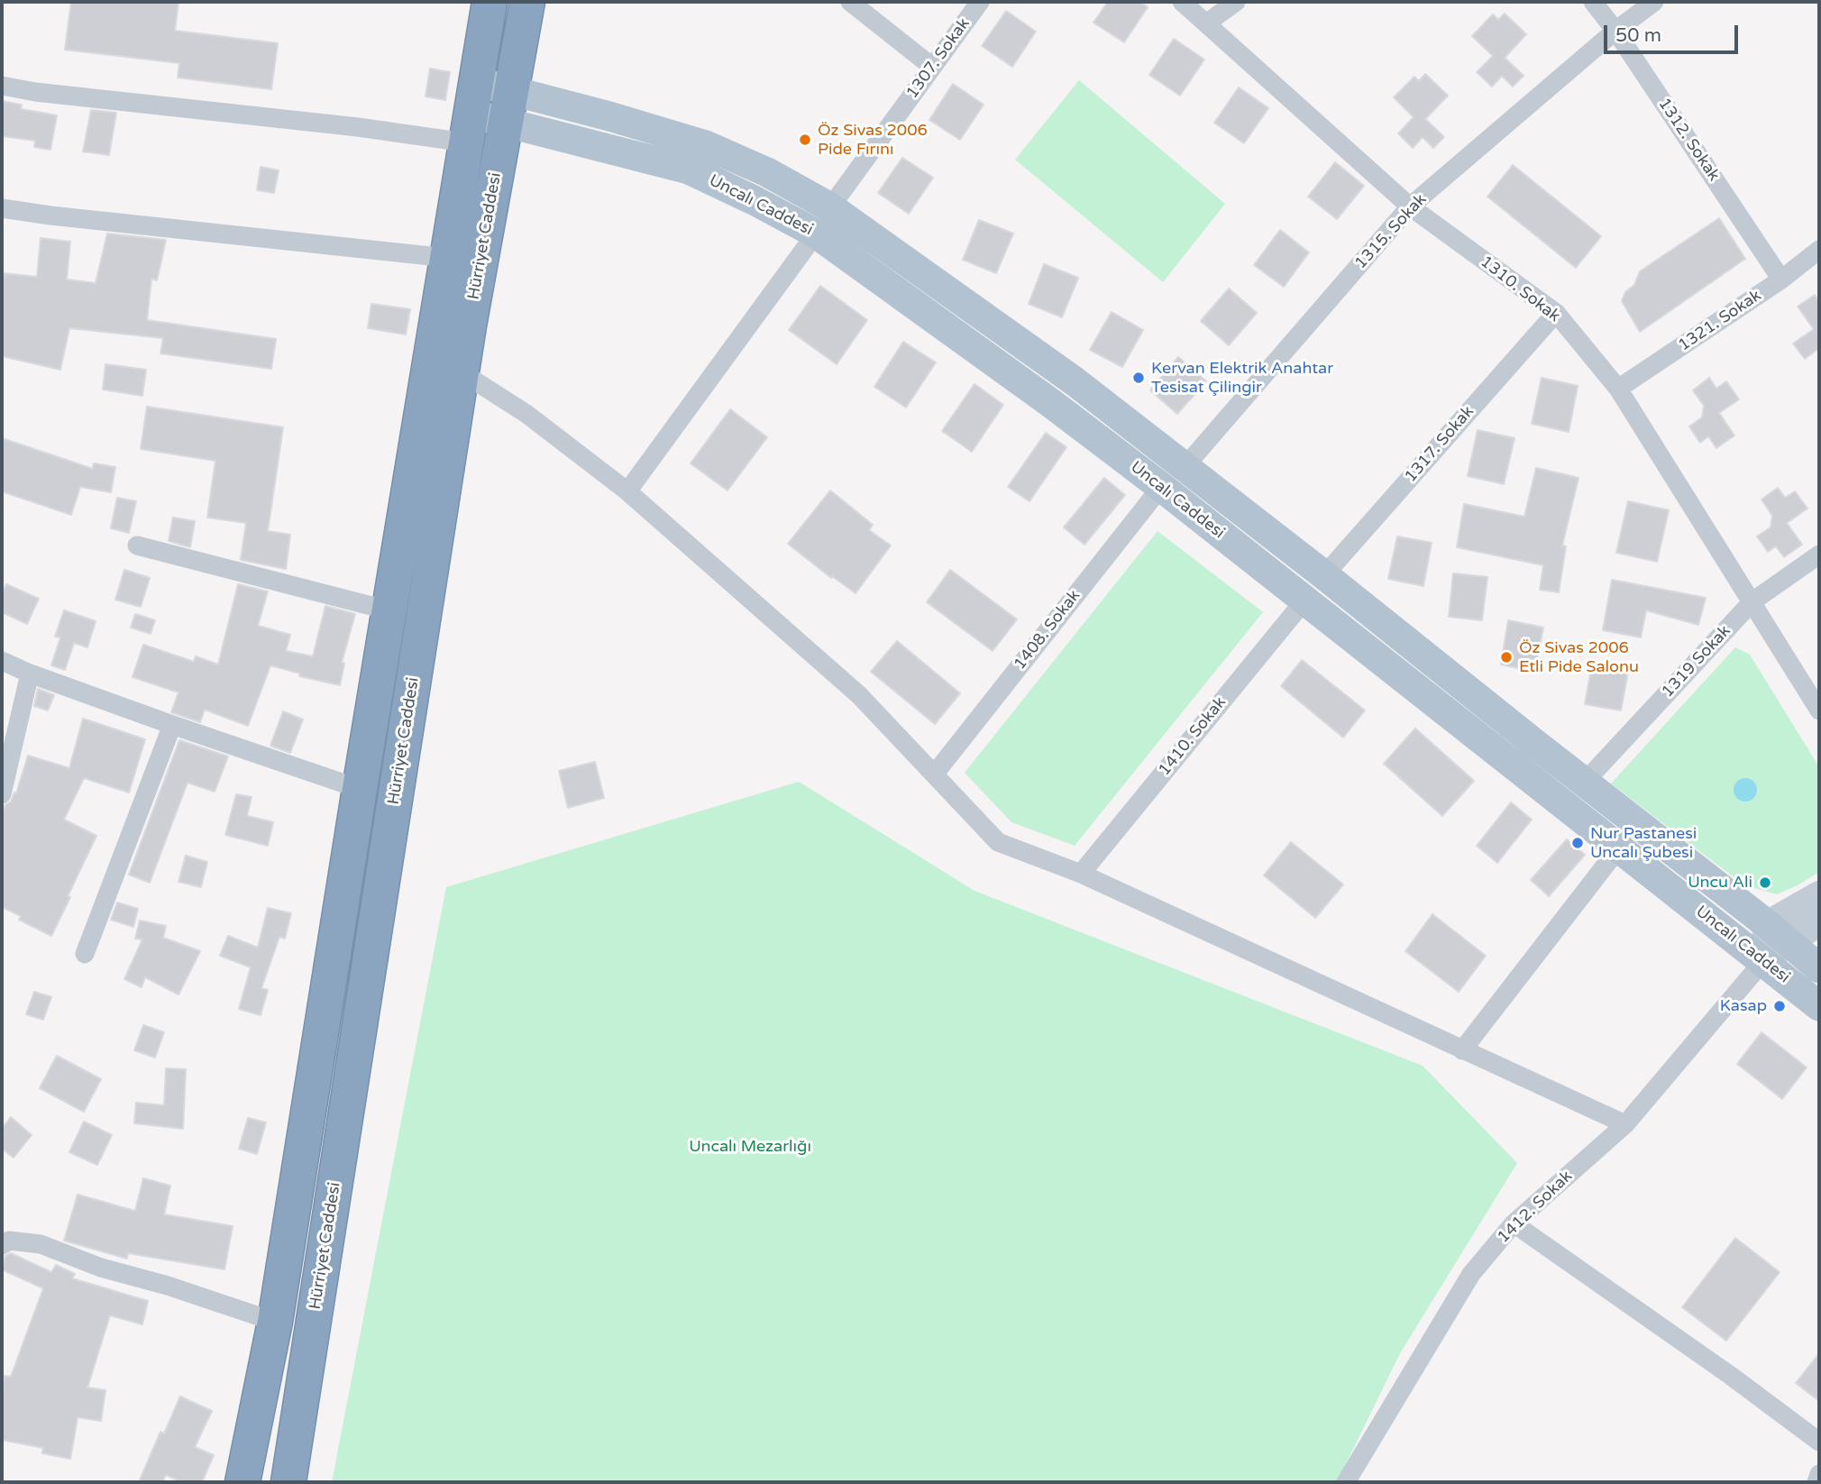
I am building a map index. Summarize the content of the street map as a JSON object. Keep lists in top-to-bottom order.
{
  "streets": {
    "highway": ["Hürriyet Caddesi"],
    "main road": ["Uncalı Caddesi"],
    "street": [
      "1307. Sokak",
      "1312. Sokak",
      "1315. Sokak",
      "1310. Sokak",
      "1321. Sokak",
      "1317. Sokak",
      "1408. Sokak",
      "1319 Sokak",
      "1410. Sokak",
      "1412. Sokak"
    ]
  },
  "crossings": [
    ["1307. Sokak", "Uncalı Caddesi"],
    ["1312. Sokak", "1315. Sokak"],
    ["1312. Sokak", "1321. Sokak"],
    ["Uncalı Caddesi", "1315. Sokak"],
    ["Uncalı Caddesi", "Hürriyet Caddesi"],
    ["Uncalı Caddesi", "1317. Sokak"],
    ["Uncalı Caddesi", "1408. Sokak"],
    ["Uncalı Caddesi", "1319 Sokak"],
    ["Uncalı Caddesi", "1410. Sokak"],
    ["Uncalı Caddesi", "1412. Sokak"],
    ["1315. Sokak", "1310. Sokak"],
    ["1310. Sokak", "1321. Sokak"],
    ["1310. Sokak", "1317. Sokak"],
    ["1310. Sokak", "1319 Sokak"]
  ],
  "parks": ["Uncalı Mezarlığı"],
  "places": [
    "Öz Sivas 2006 Pide Fırını",
    "Kervan Elektrik Anahtar Tesisat Çilingir",
    "Öz Sivas 2006 Etli Pide Salonu",
    "Nur Pastanesi Uncalı Şubesi",
    "Uncu Ali",
    "Kasap"
  ],
  "scale_bar": "50 m"
}
